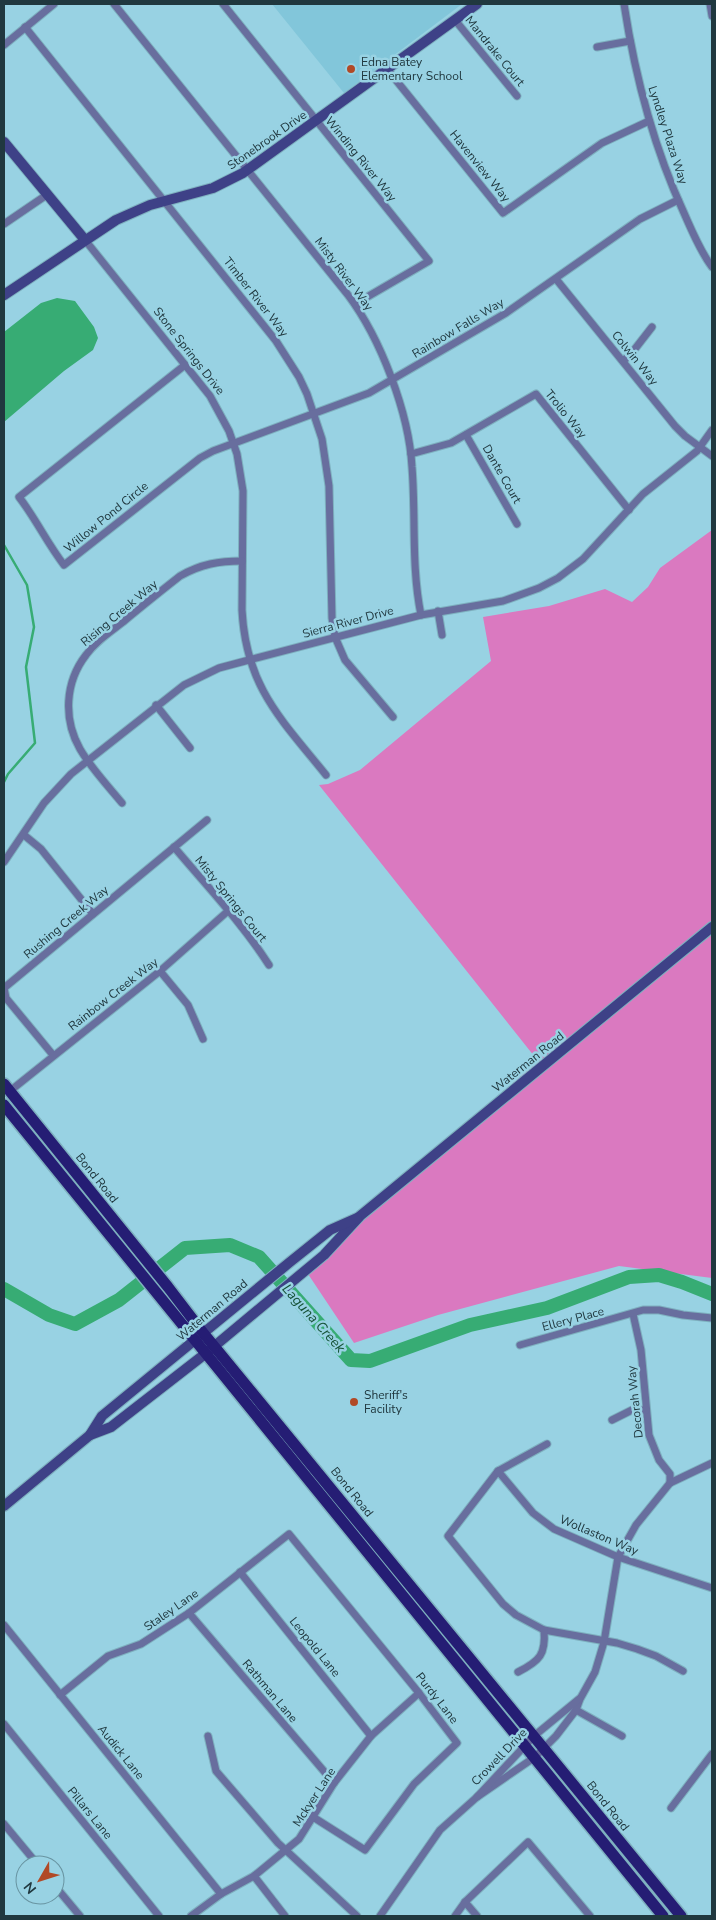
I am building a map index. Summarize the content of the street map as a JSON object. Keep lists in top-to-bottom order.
{
  "streets": {
    "main road": [
      "Stonebrook Drive",
      "Stone Springs Drive",
      "Waterman Road",
      "Bond Road"
    ],
    "street": [
      "Mandrake Court",
      "Lyndley Plaza Way",
      "Winding River Way",
      "Havenview Way",
      "Misty River Way",
      "Timber River Way",
      "Rainbow Falls Way",
      "Colwin Way",
      "Trolio Way",
      "Dante Court",
      "Willow Pond Circle",
      "Rising Creek Way",
      "Sierra River Drive",
      "Misty Springs Court",
      "Rushing Creek Way",
      "Rainbow Creek Way",
      "Ellery Place",
      "Decorah Way",
      "Wollaston Way",
      "Staley Lane",
      "Leopold Lane",
      "Rathman Lane",
      "Purdy Lane",
      "Audick Lane",
      "Crowell Drive",
      "Mckyer Lane",
      "Pillars Lane"
    ]
  },
  "crossings": [
    ["Mandrake Court", "Stonebrook Drive"],
    ["Lyndley Plaza Way", "Havenview Way"],
    ["Lyndley Plaza Way", "Rainbow Falls Way"],
    ["Stonebrook Drive", "Winding River Way"],
    ["Stonebrook Drive", "Havenview Way"],
    ["Stonebrook Drive", "Misty River Way"],
    ["Stonebrook Drive", "Timber River Way"],
    ["Stonebrook Drive", "Stone Springs Drive"],
    ["Winding River Way", "Misty River Way"],
    ["Misty River Way", "Rainbow Falls Way"],
    ["Misty River Way", "Trolio Way"],
    ["Misty River Way", "Sierra River Drive"],
    ["Timber River Way", "Rainbow Falls Way"],
    ["Timber River Way", "Sierra River Drive"],
    ["Rainbow Falls Way", "Stone Springs Drive"],
    ["Rainbow Falls Way", "Colwin Way"],
    ["Rainbow Falls Way", "Willow Pond Circle"],
    ["Stone Springs Drive", "Willow Pond Circle"],
    ["Stone Springs Drive", "Rising Creek Way"],
    ["Stone Springs Drive", "Sierra River Drive"],
    ["Colwin Way", "Sierra River Drive"],
    ["Trolio Way", "Dante Court"],
    ["Trolio Way", "Sierra River Drive"],
    ["Rising Creek Way", "Sierra River Drive"],
    ["Misty Springs Court", "Rushing Creek Way"],
    ["Misty Springs Court", "Rainbow Creek Way"],
    ["Rushing Creek Way", "Rainbow Creek Way"],
    ["Rainbow Creek Way", "Bond Road"],
    ["Waterman Road", "Bond Road"],
    ["Bond Road", "Crowell Drive"],
    ["Ellery Place", "Decorah Way"],
    ["Decorah Way", "Crowell Drive"],
    ["Wollaston Way", "Crowell Drive"],
    ["Staley Lane", "Leopold Lane"],
    ["Staley Lane", "Rathman Lane"],
    ["Staley Lane", "Purdy Lane"],
    ["Staley Lane", "Audick Lane"],
    ["Leopold Lane", "Mckyer Lane"],
    ["Rathman Lane", "Mckyer Lane"],
    ["Purdy Lane", "Mckyer Lane"],
    ["Audick Lane", "Mckyer Lane"]
  ],
  "water": ["Laguna Creek"],
  "places": ["Edna Batey Elementary School", "Sheriff's Facility"],
  "north": "bottom left"
}
